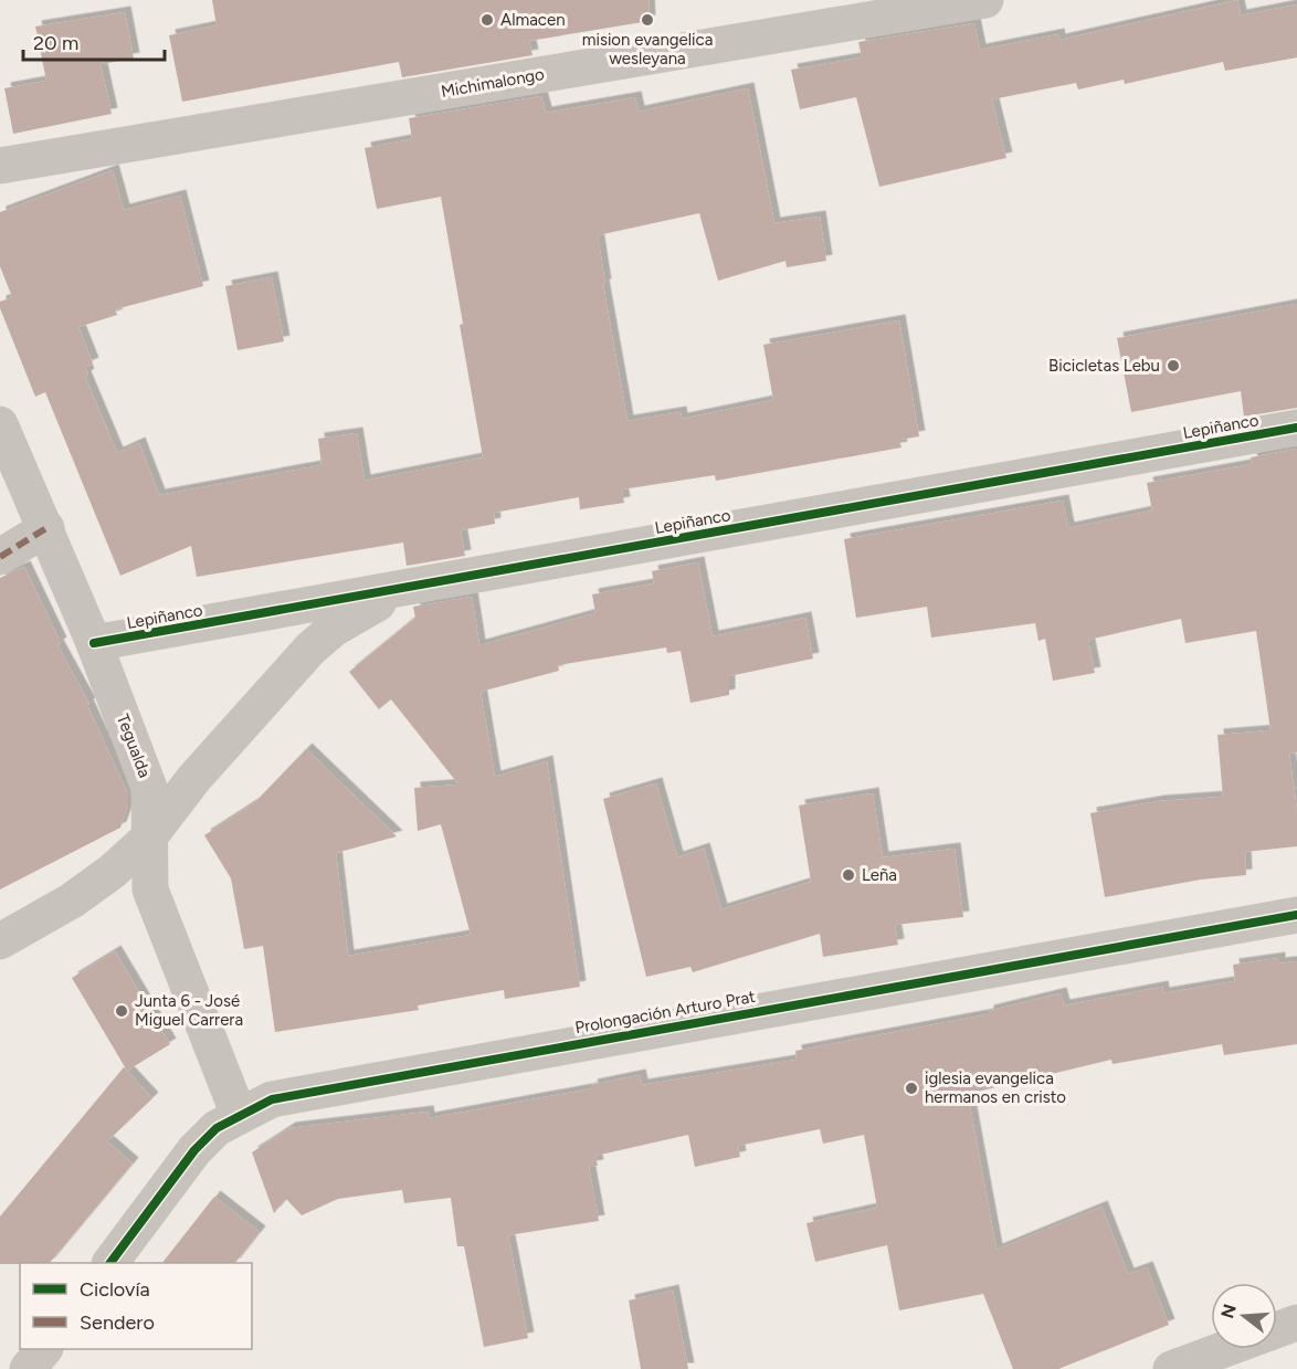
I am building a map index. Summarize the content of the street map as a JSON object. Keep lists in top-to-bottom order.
{
  "streets": {
    "street": [
      "Michimalongo",
      "Lepiñanco",
      "Tegualda",
      "Prolongación Arturo Prat"
    ]
  },
  "crossings": [
    ["Lepiñanco", "Tegualda"],
    ["Tegualda", "Prolongación Arturo Prat"]
  ],
  "places": [
    "Almacen",
    "mision evangelica wesleyana",
    "Bicicletas Lebu",
    "Leña",
    "Junta 6 - José Miguel Carrera",
    "iglesia evangelica hermanos en cristo"
  ],
  "legend": ["Ciclovía", "Sendero"],
  "scale_bar": "20 m",
  "north": "left"
}
